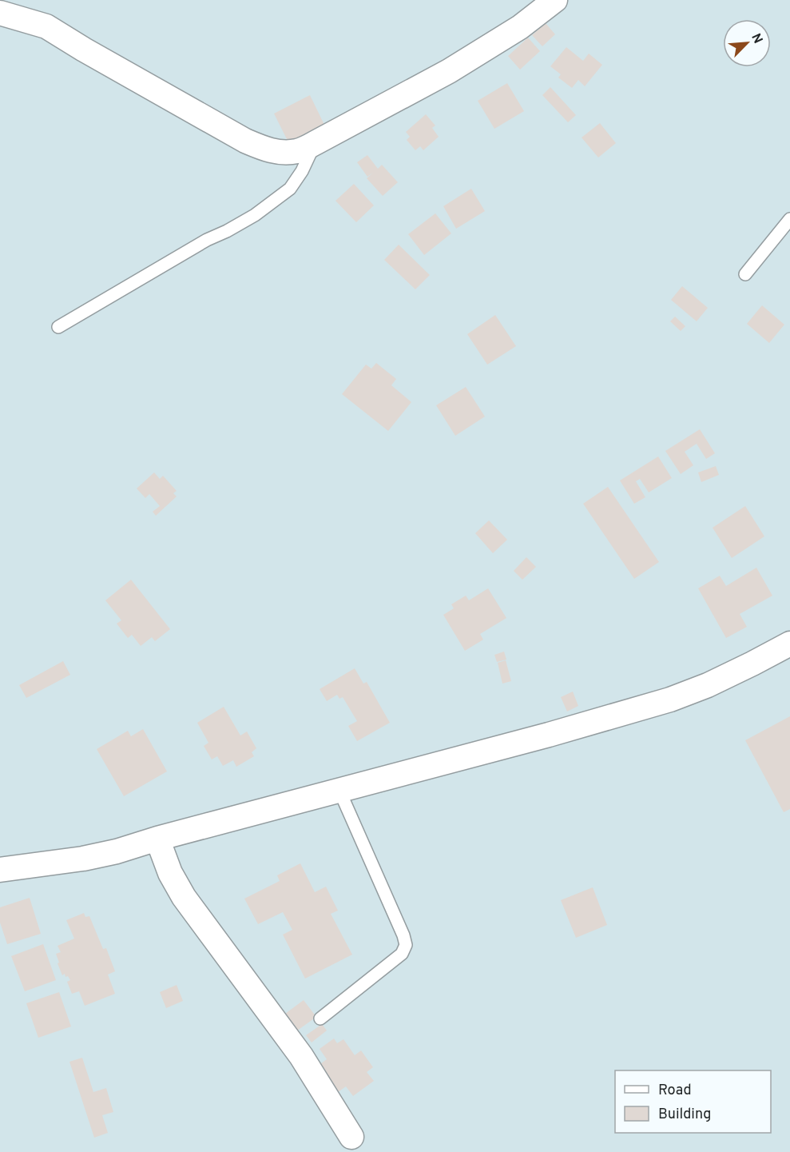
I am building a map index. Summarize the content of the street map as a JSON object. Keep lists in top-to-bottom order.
{
  "legend": ["Road", "Building"],
  "north": "top right"
}
